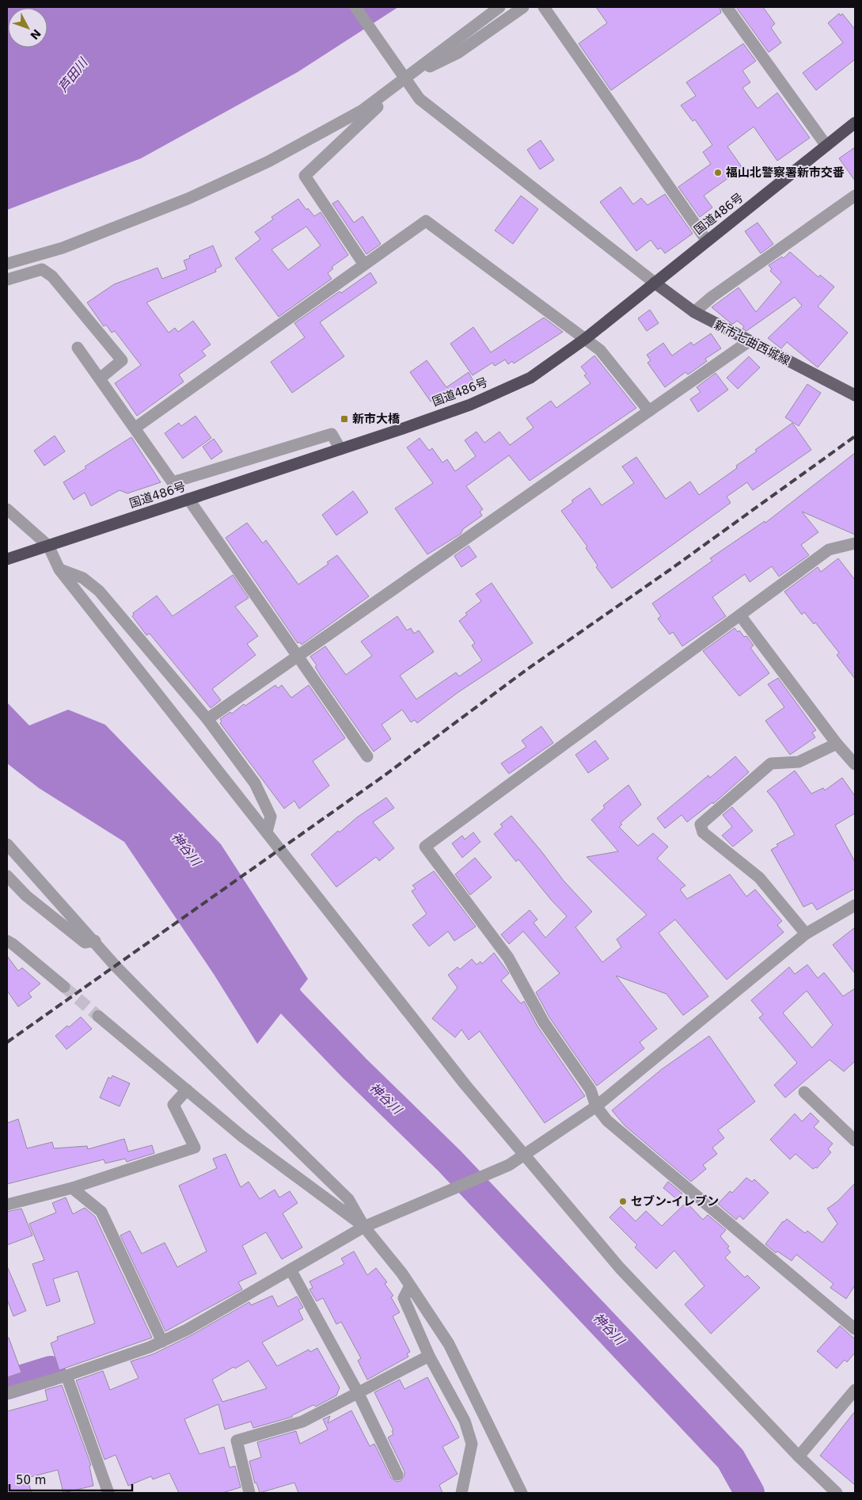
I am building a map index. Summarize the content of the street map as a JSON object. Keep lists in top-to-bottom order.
{
  "streets": {
    "highway": ["国道486号"],
    "main road": ["新市七曲西城線"]
  },
  "crossings": [
    ["国道486号", "新市七曲西城線"]
  ],
  "water": ["芦田川", "神谷川"],
  "places": {
    "other": ["福山北警察署新市交番", "セブン-イレブン"],
    "transit": ["新市大橋"]
  },
  "scale_bar": "50 m",
  "north": "bottom right"
}
